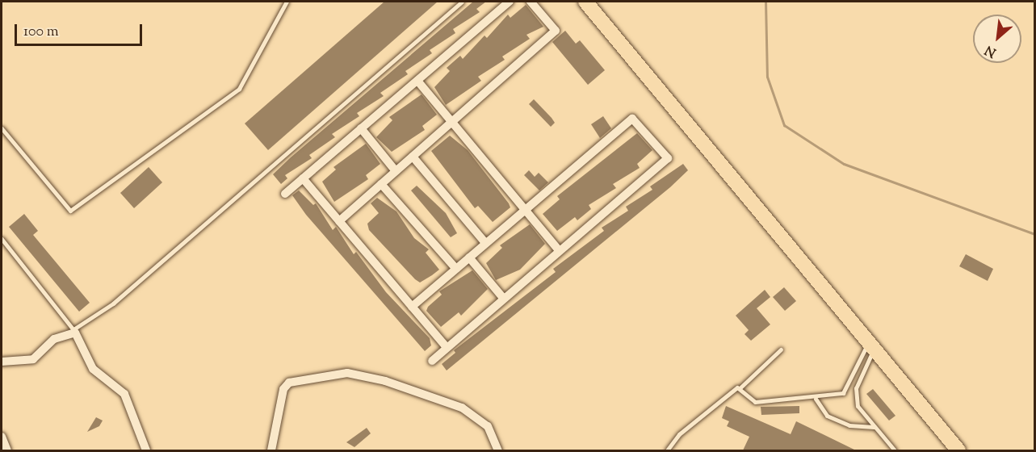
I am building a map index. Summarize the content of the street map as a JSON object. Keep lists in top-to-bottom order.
{
  "scale_bar": "100 m",
  "north": "bottom left"
}
